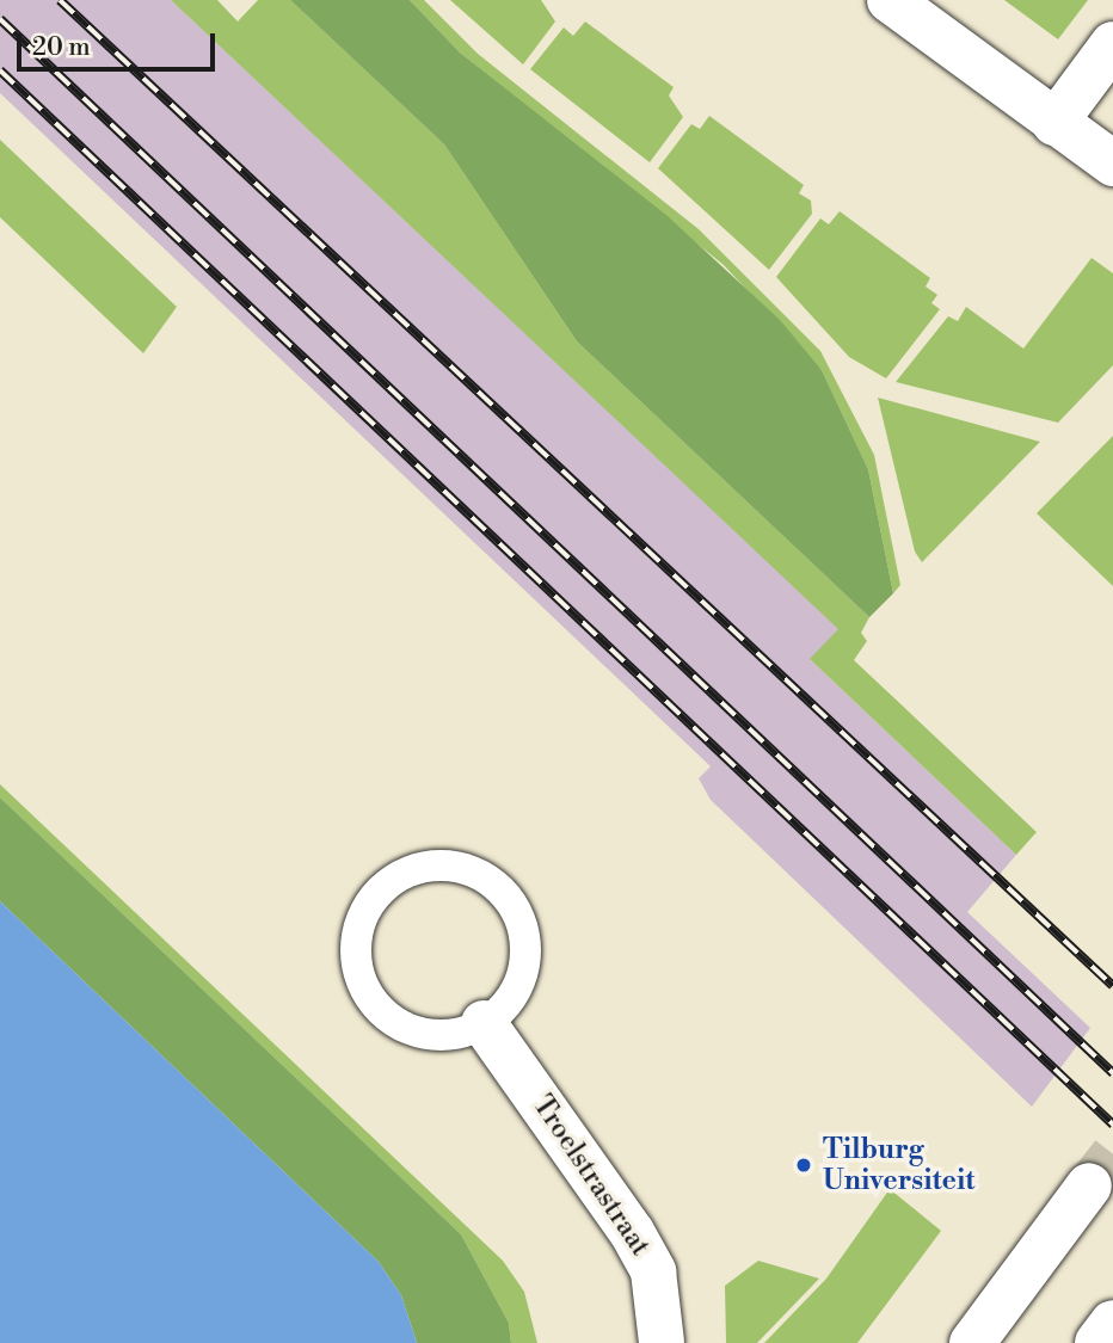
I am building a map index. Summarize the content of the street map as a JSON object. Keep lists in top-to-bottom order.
{
  "streets": {
    "street": ["Troelstrastraat"]
  },
  "places": ["Tilburg Universiteit"],
  "scale_bar": "20 m"
}
